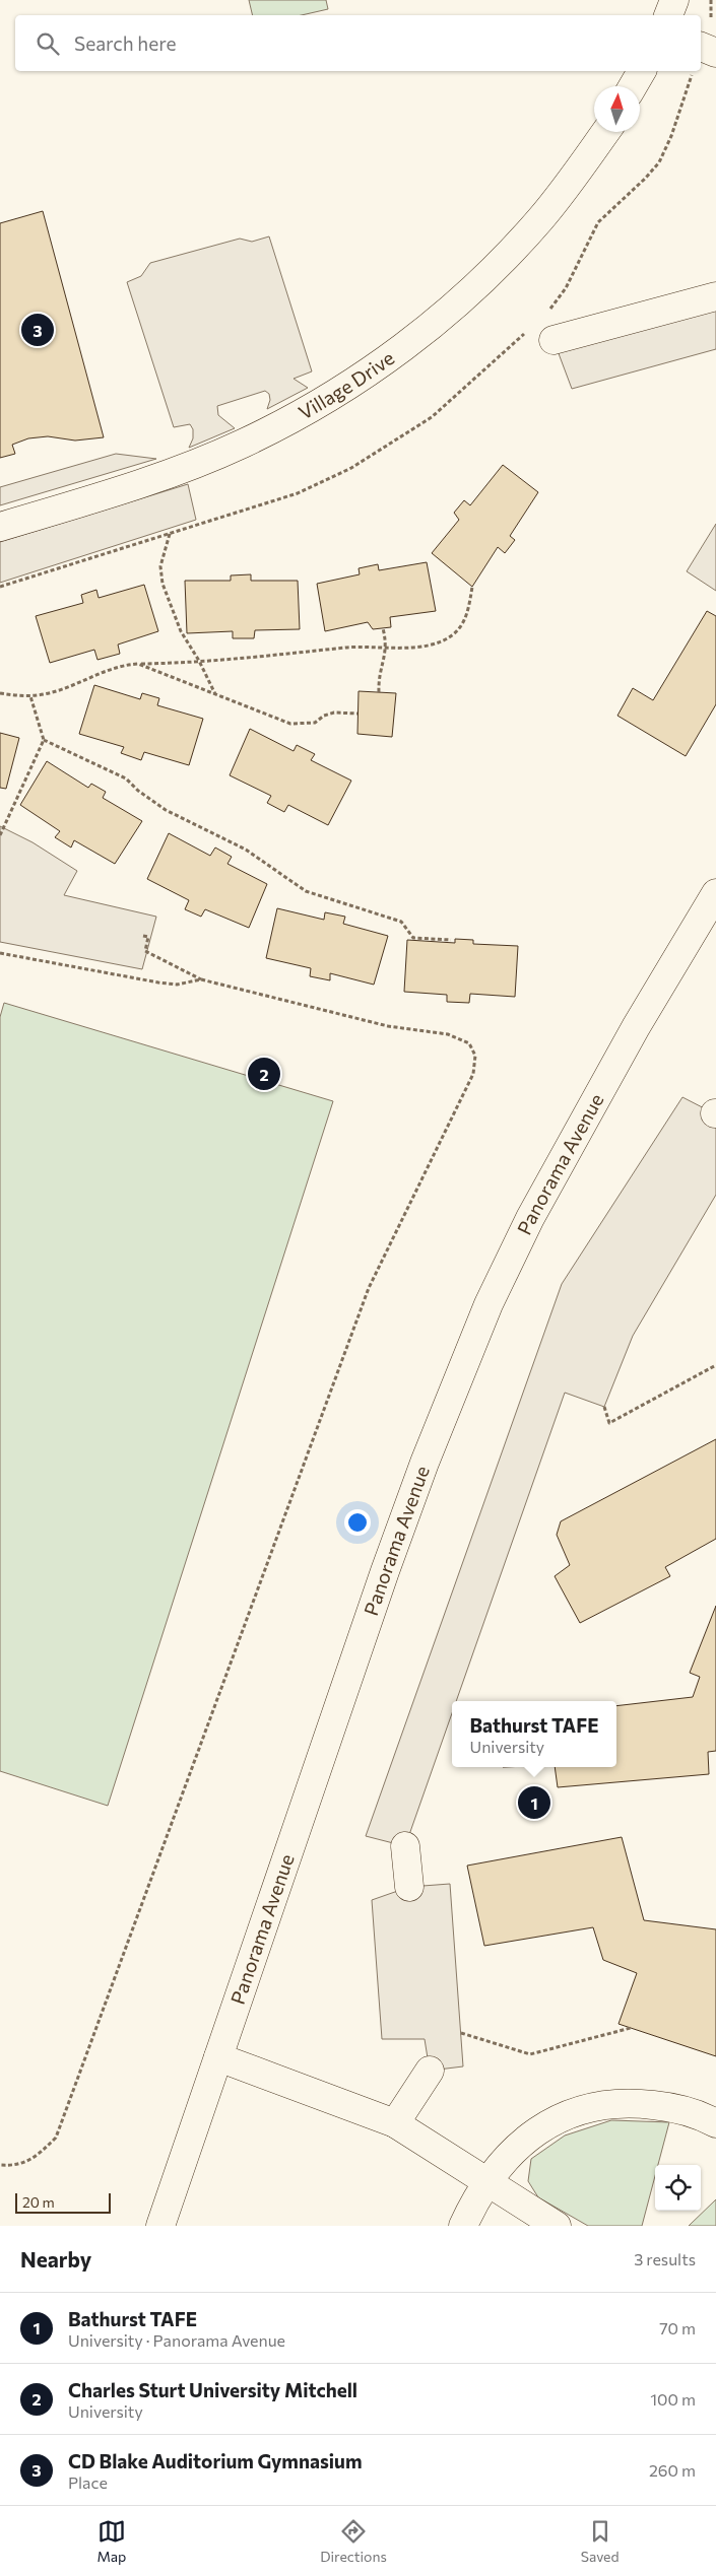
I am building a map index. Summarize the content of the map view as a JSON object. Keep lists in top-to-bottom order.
{
  "streets": {
    "street": ["Village Drive", "Panorama Avenue"]
  },
  "scale_bar": "20 m",
  "north": "top",
  "page": {
    "search": "Search here",
    "pins": ["3", "2", "1"],
    "popup": ["Bathurst TAFE", "University"],
    "scale": "20 m",
    "heading": ["Nearby", "3 results"],
    "list": [
      {
        "mark": "1",
        "name": "Bathurst TAFE",
        "note": "University · Panorama Avenue",
        "value": "70 m"
      },
      {
        "mark": "2",
        "name": "Charles Sturt University Mitchell",
        "note": "University",
        "value": "100 m"
      },
      {
        "mark": "3",
        "name": "CD Blake Auditorium Gymnasium",
        "note": "Place",
        "value": "260 m"
      }
    ],
    "nav": ["Map", "Directions", "Saved"]
  }
}
